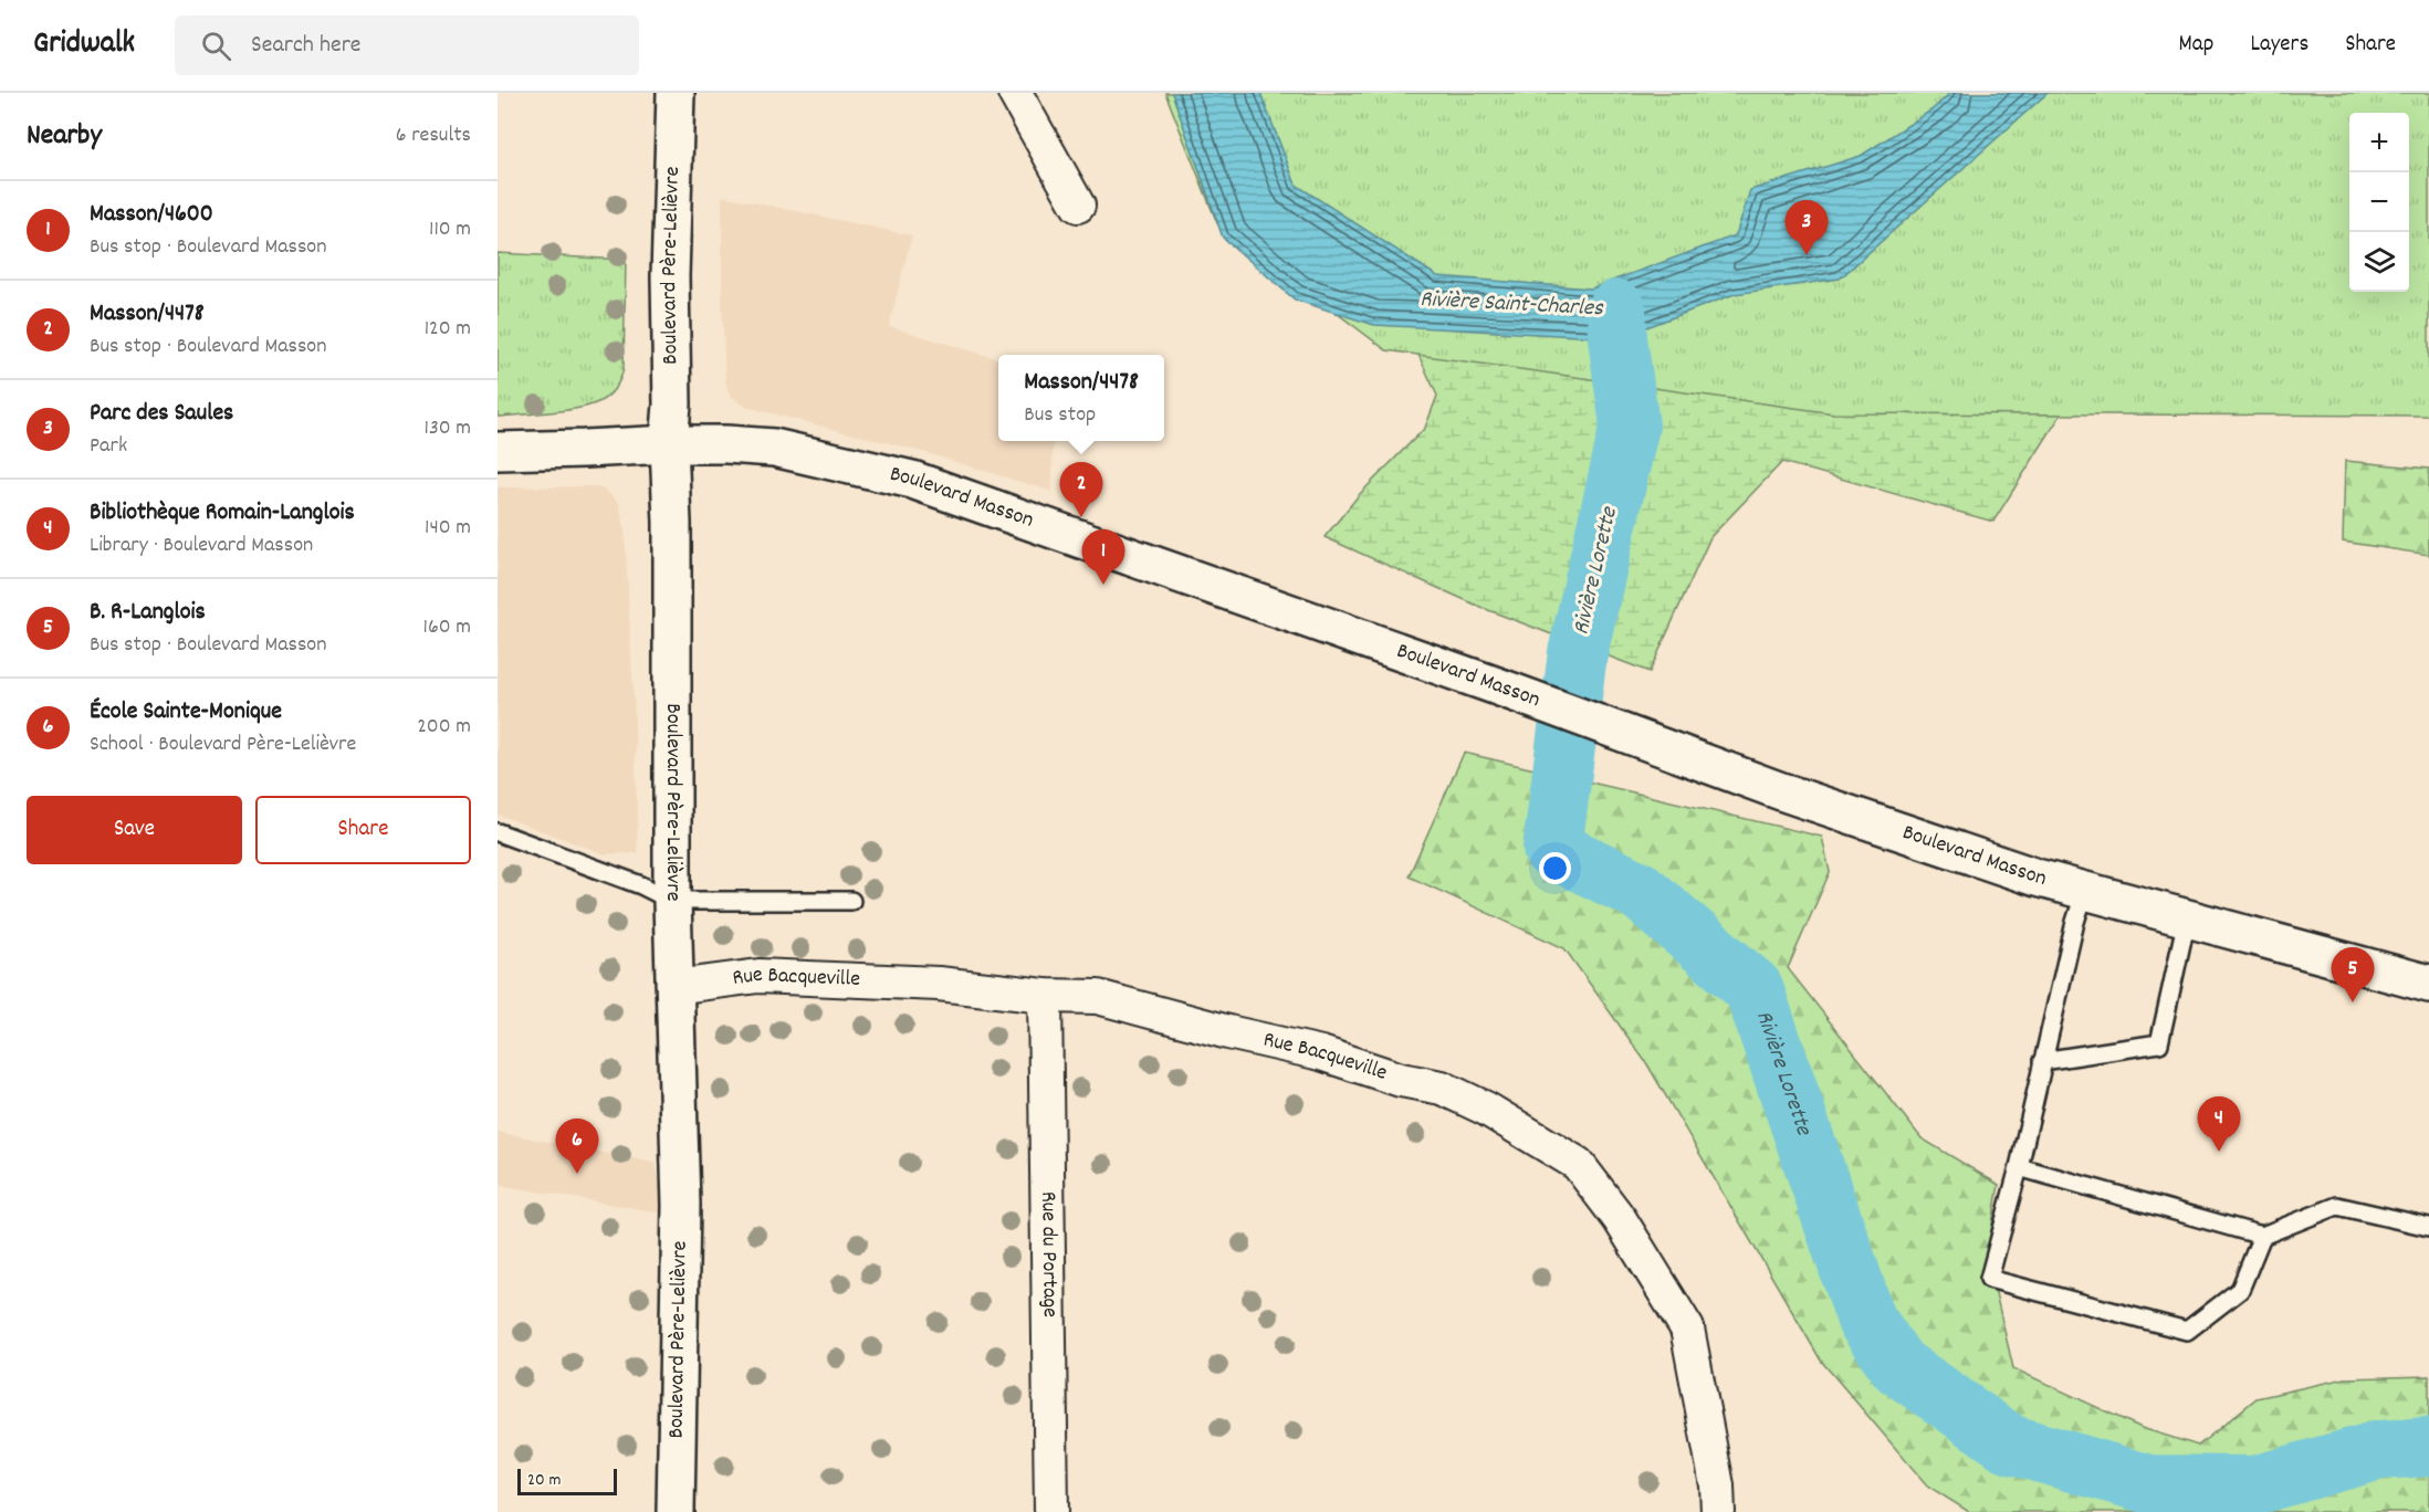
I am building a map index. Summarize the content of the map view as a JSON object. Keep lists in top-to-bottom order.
{
  "streets": {
    "main road": ["Boulevard Père-Lelièvre", "Boulevard Masson"],
    "street": ["Rue Bacqueville", "Rue du Portage"]
  },
  "crossings": [
    ["Boulevard Père-Lelièvre", "Boulevard Masson"],
    ["Boulevard Père-Lelièvre", "Rue Bacqueville"],
    ["Rue Bacqueville", "Rue du Portage"]
  ],
  "water": ["Rivière Saint-Charles", "Rivière Lorette"],
  "scale_bar": "20 m",
  "page": {
    "header": "Gridwalk",
    "search": "Search here",
    "nav": ["Map", "Layers", "Share"],
    "heading": ["Nearby", "6 results"],
    "map_buttons": ["+", "−"],
    "list": [
      {
        "mark": "1",
        "name": "Masson/4600",
        "note": "Bus stop · Boulevard Masson",
        "value": "110 m"
      },
      {
        "mark": "2",
        "name": "Masson/4478",
        "note": "Bus stop · Boulevard Masson",
        "value": "120 m"
      },
      {
        "mark": "3",
        "name": "Parc des Saules",
        "note": "Park",
        "value": "130 m"
      },
      {
        "mark": "4",
        "name": "Bibliothèque Romain-Langlois",
        "note": "Library · Boulevard Masson",
        "value": "140 m"
      },
      {
        "mark": "5",
        "name": "B. R-Langlois",
        "note": "Bus stop · Boulevard Masson",
        "value": "160 m"
      },
      {
        "mark": "6",
        "name": "École Sainte-Monique",
        "note": "School · Boulevard Père-Lelièvre",
        "value": "200 m"
      }
    ],
    "pins": [
      "3",
      "2",
      "1",
      "5",
      "4",
      "6"
    ],
    "popup": ["Masson/4478", "Bus stop"],
    "buttons": ["Save", "Share"],
    "scale": "20 m"
  }
}
